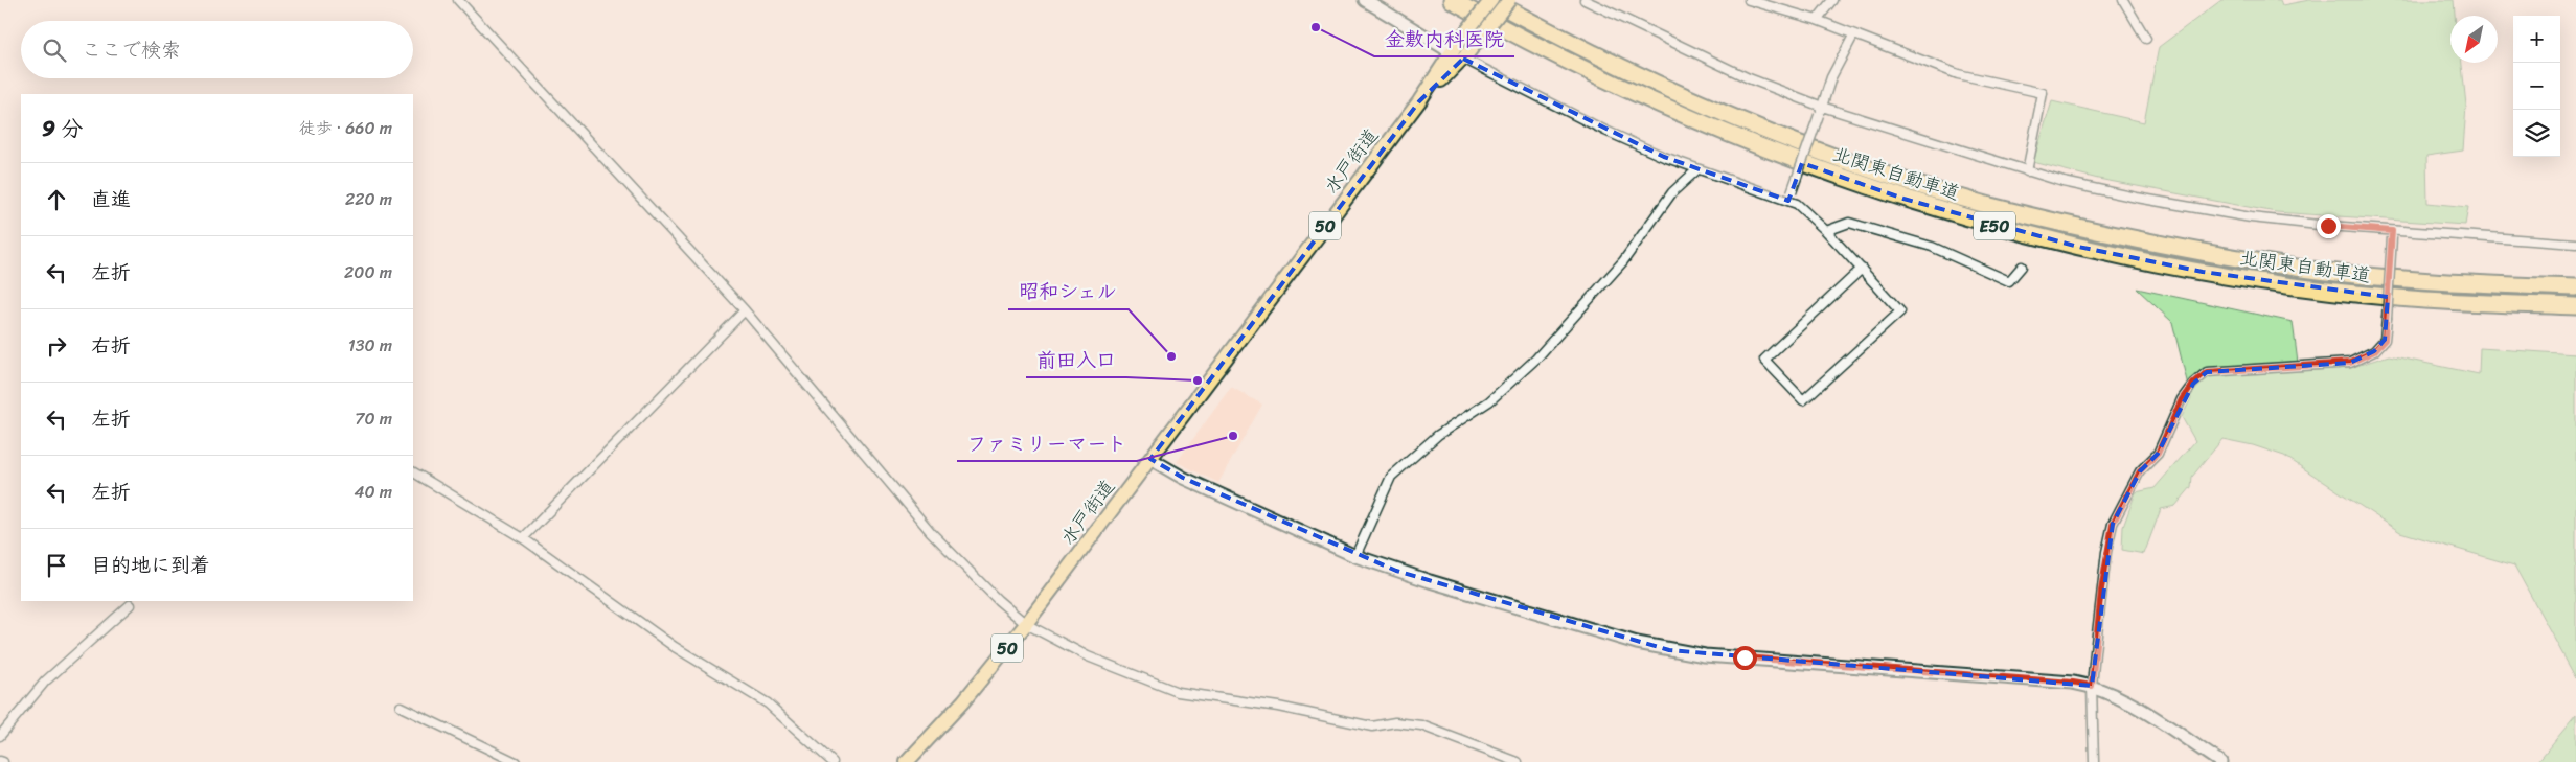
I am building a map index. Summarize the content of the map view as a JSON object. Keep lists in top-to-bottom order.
{
  "streets": {
    "highway": ["北関東自動車道", "E50"],
    "main road": ["水戸街道", "50"]
  },
  "crossings": [
    ["水戸街道", "北関東自動車道"]
  ],
  "places": [
    "金敷内科医院",
    "昭和シェル",
    "前田入口",
    "ファミリーマート"
  ],
  "north": "bottom left",
  "page": {
    "map_buttons": ["+", "−"],
    "search": "ここで検索",
    "heading": ["9 分", "徒歩 · 660 m"],
    "list": [
      ["直進", "220 m"],
      ["左折", "200 m"],
      ["右折", "130 m"],
      ["左折", "70 m"],
      ["左折", "40 m"],
      "目的地に到着"
    ]
  }
}
